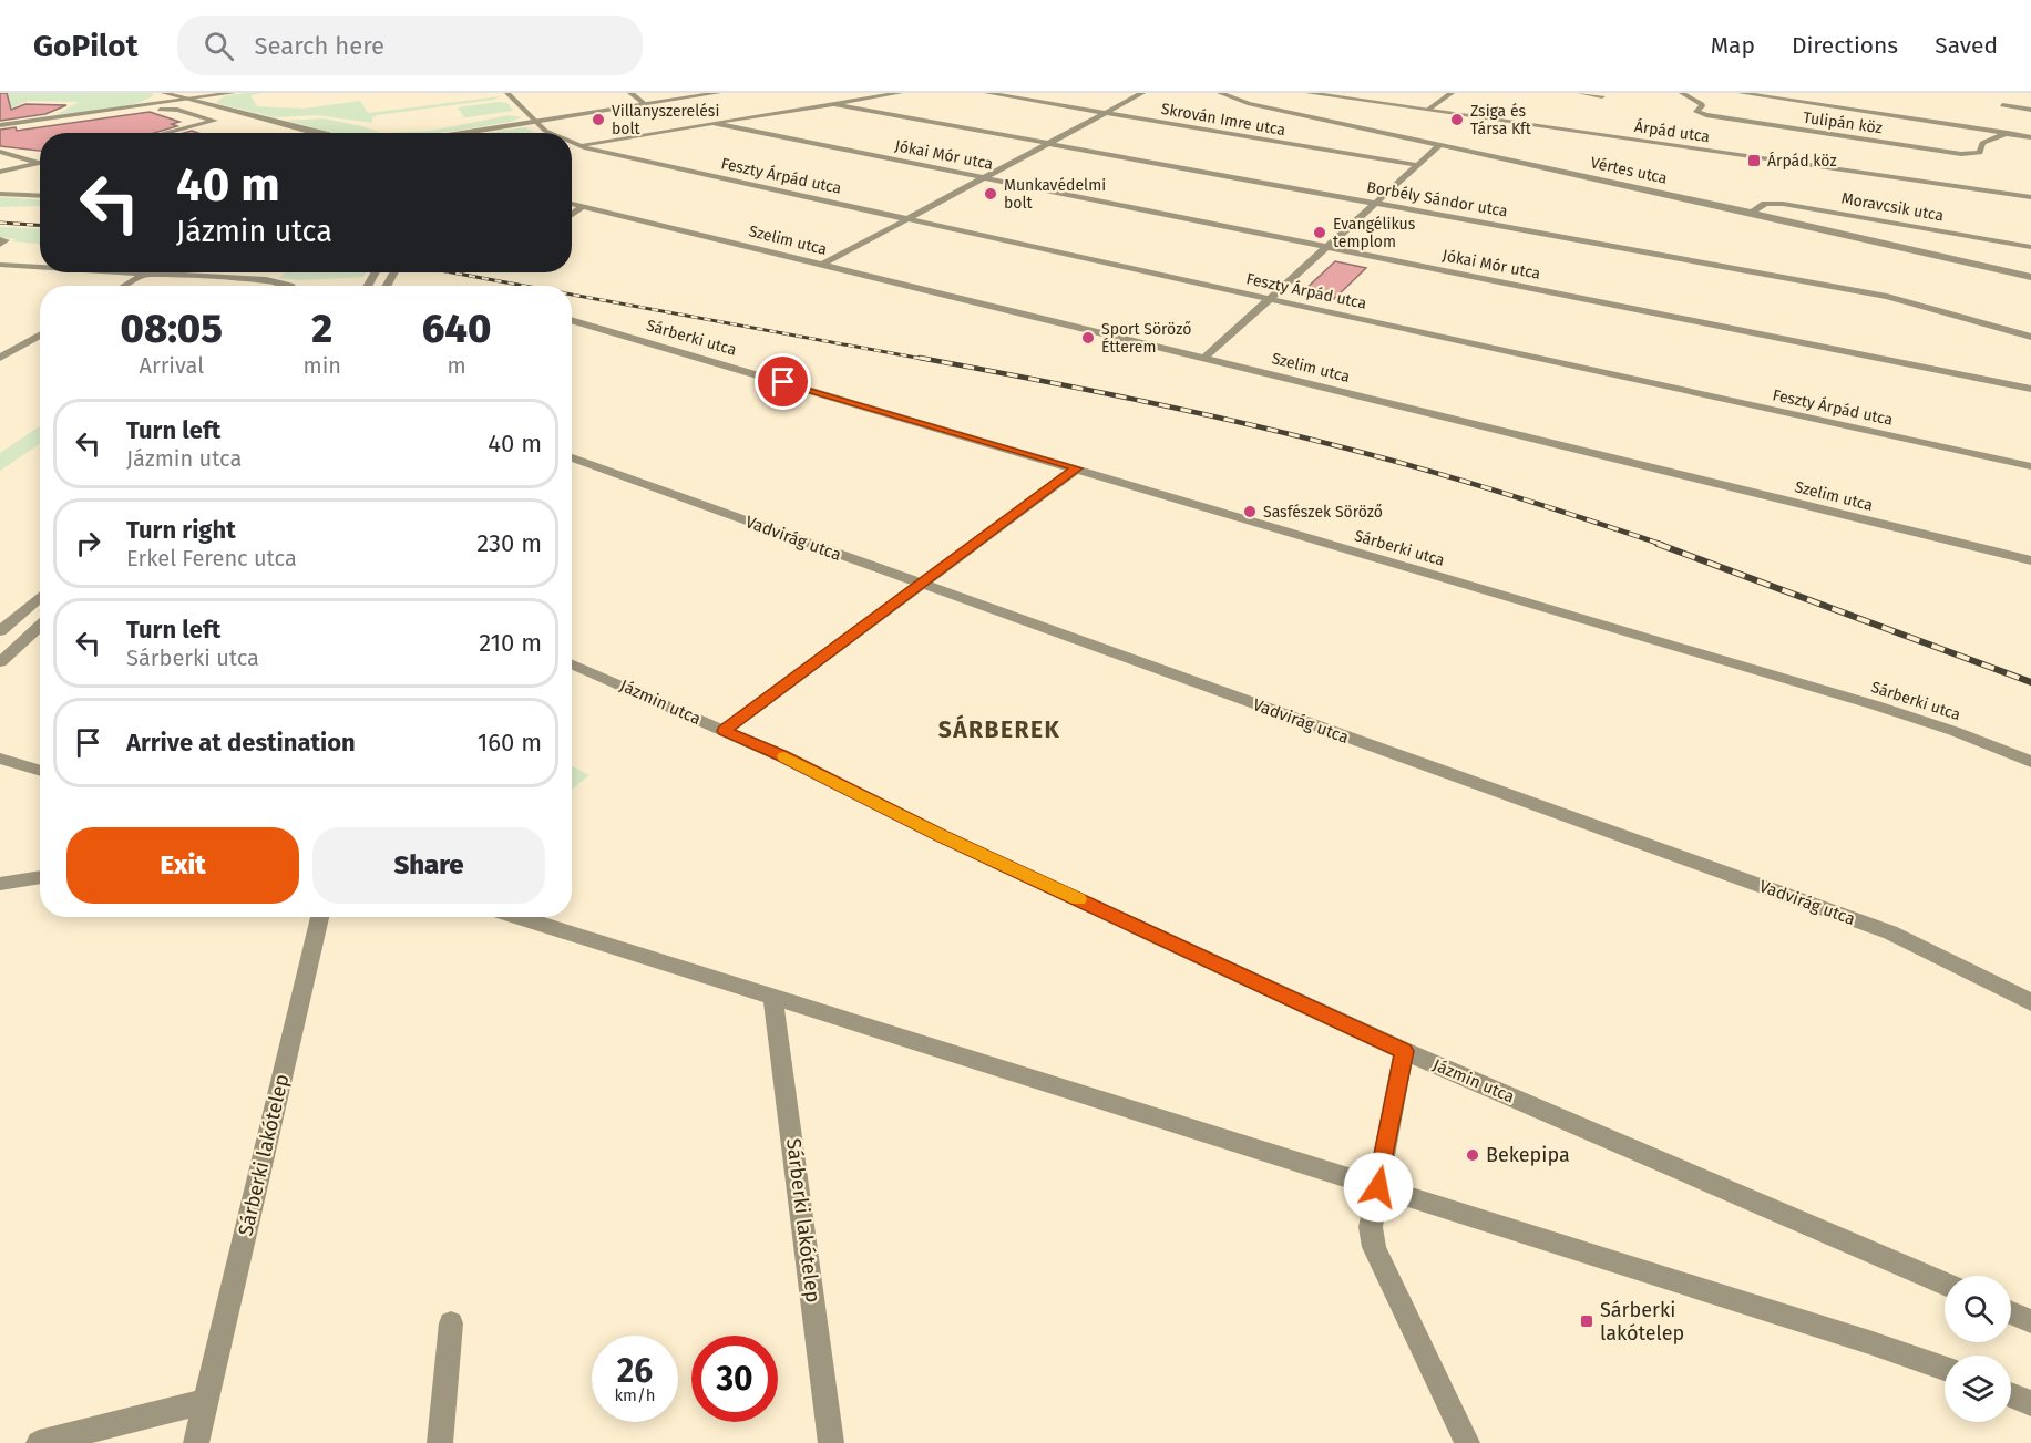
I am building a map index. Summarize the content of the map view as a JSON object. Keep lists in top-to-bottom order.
{
  "streets": {
    "street": [
      "Skrován Imre utca",
      "Tulipán köz",
      "Árpád utca",
      "Jókai Mór utca",
      "Vértes utca",
      "Feszty Árpád utca",
      "Borbély Sándor utca",
      "Moravcsik utca",
      "Szelim utca",
      "Sárberki utca",
      "Vadvirág utca",
      "Jázmin utca",
      "Sárberki lakótelep"
    ]
  },
  "crossings": [
    ["Vértes utca", "Moravcsik utca"]
  ],
  "districts": ["SÁRBEREK"],
  "places": {
    "other": [
      "Villanyszerelési bolt",
      "Zsiga és Társa Kft",
      "Munkavédelmi bolt",
      "Evangélikus templom",
      "Sport Söröző Étterem",
      "Sasfészek Söröző",
      "Bekepipa"
    ],
    "transit": ["Árpád köz", "Sárberki lakótelep"]
  },
  "page": {
    "header": "GoPilot",
    "search": "Search here",
    "nav": ["Map", "Directions", "Saved"],
    "turn": ["40 m", "Jázmin utca"],
    "eta": [
      "08:05",
      "Arrival",
      "2",
      "min",
      "640",
      "m"
    ],
    "list": [
      {
        "name": "Turn left",
        "note": "Jázmin utca",
        "value": "40 m"
      },
      {
        "name": "Turn right",
        "note": "Erkel Ferenc utca",
        "value": "230 m"
      },
      {
        "name": "Turn left",
        "note": "Sárberki utca",
        "value": "210 m"
      },
      {
        "name": "Arrive at destination",
        "value": "160 m"
      }
    ],
    "buttons": ["Exit", "Share"],
    "speed": "26 km/h",
    "limit": "30"
  }
}
